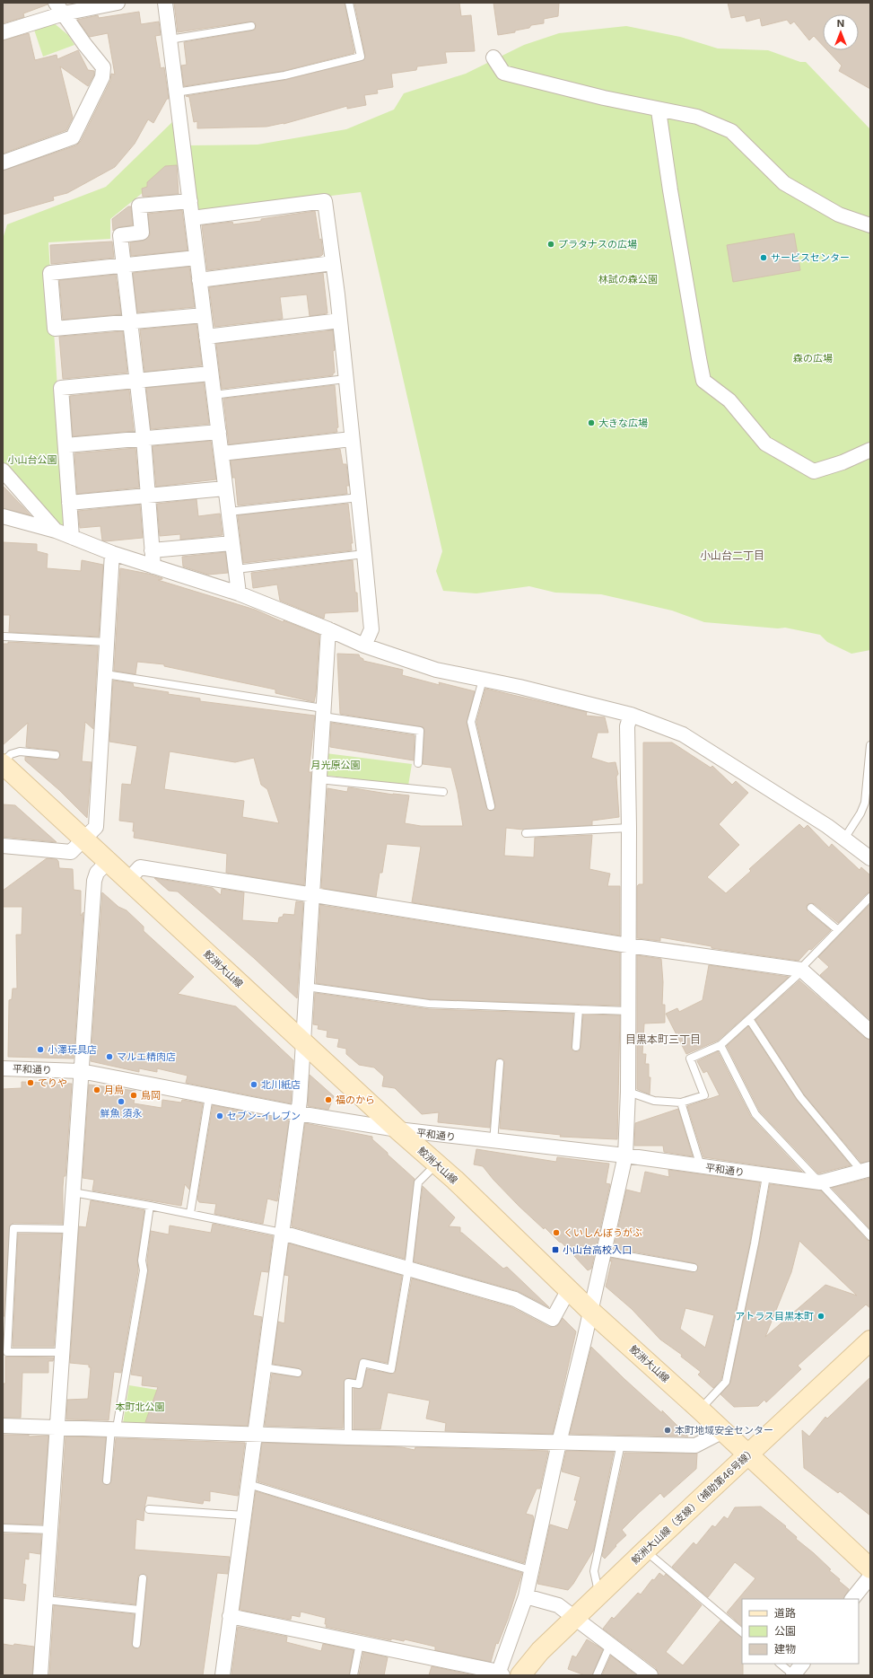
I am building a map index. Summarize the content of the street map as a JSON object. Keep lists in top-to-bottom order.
{
  "streets": {
    "main road": ["鮫洲大山線", "鮫洲大山線（支線）（補助第46号線）"],
    "street": ["平和通り"]
  },
  "crossings": [
    ["鮫洲大山線", "平和通り"],
    ["鮫洲大山線", "鮫洲大山線（支線）（補助第46号線）"]
  ],
  "districts": ["小山台二丁目", "目黒本町三丁目"],
  "parks": [
    "林試の森公園",
    "森の広場",
    "小山台公園",
    "月光原公園",
    "本町北公園"
  ],
  "places": {
    "other": [
      "プラタナスの広場",
      "サービスセンター",
      "大きな広場",
      "小澤玩具店",
      "マルエ精肉店",
      "てりや",
      "北川紙店",
      "月鳥",
      "鳥岡",
      "福のから",
      "鮮魚 須永",
      "セブン-イレブン",
      "くいしんぼうがぶ",
      "アトラス目黒本町",
      "本町地域安全センター"
    ],
    "transit": ["小山台高校入口"]
  },
  "legend": ["道路", "公園", "建物"],
  "north": "top"
}
